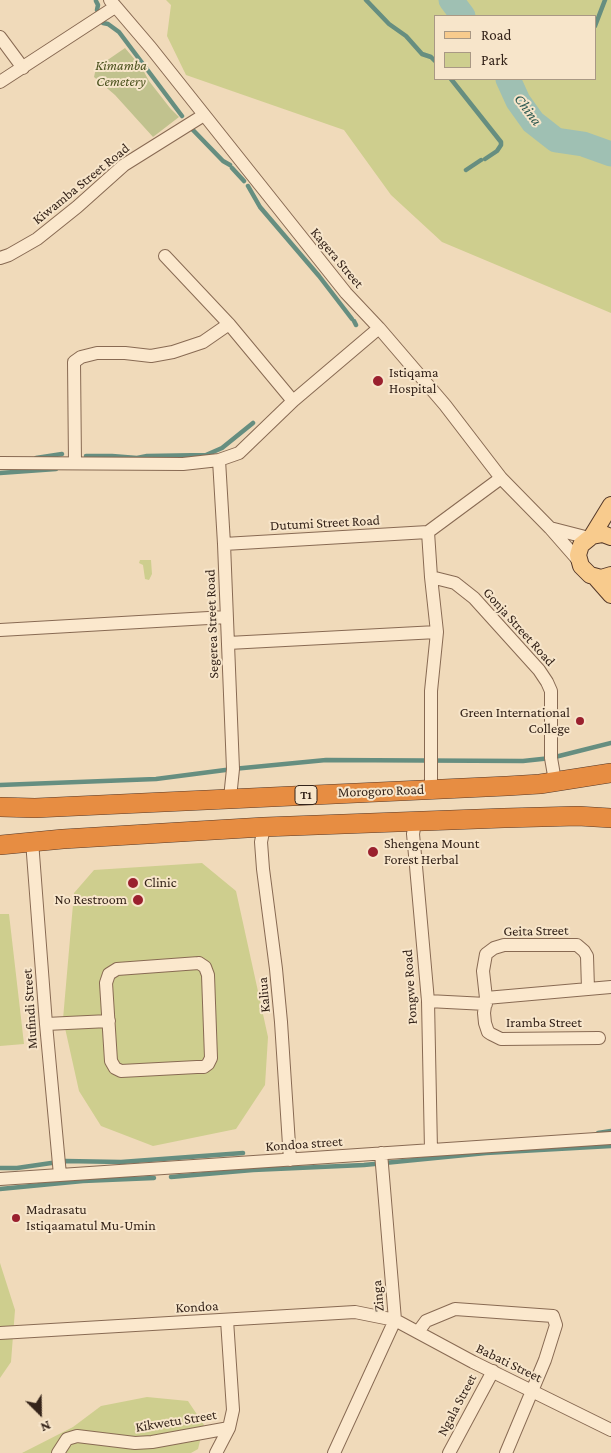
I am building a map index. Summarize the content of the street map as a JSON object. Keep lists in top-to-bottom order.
{
  "streets": {
    "highway": ["Morogoro Road", "T1"],
    "street": [
      "Kiwamba Street Road",
      "Kagera Street",
      "Dutumi Street Road",
      "Segerea Street Road",
      "Gonja Street Road",
      "Geita Street",
      "Pongwe Road",
      "Kaliua",
      "Mufindi Street",
      "Iramba Street",
      "Kondoa street",
      "Zinga",
      "Kondoa",
      "Babati Street",
      "Ngala Street",
      "Kikwetu Street"
    ]
  },
  "crossings": [
    ["Kiwamba Street Road", "Kagera Street"],
    ["Dutumi Street Road", "Segerea Street Road"],
    ["Segerea Street Road", "Morogoro Road"],
    ["Gonja Street Road", "Morogoro Road"],
    ["Geita Street", "Iramba Street"],
    ["Pongwe Road", "Kondoa street"],
    ["Kaliua", "Kondoa street"],
    ["Mufindi Street", "Kondoa street"],
    ["Kondoa street", "Zinga"],
    ["Zinga", "Kondoa"],
    ["Zinga", "Babati Street"],
    ["Kondoa", "Babati Street"],
    ["Kondoa", "Kikwetu Street"],
    ["Babati Street", "Ngala Street"]
  ],
  "water": ["China"],
  "parks": ["Kimamba Cemetery"],
  "places": [
    "Istiqama Hospital",
    "Green International College",
    "Shengena Mount Forest Herbal",
    "Clinic",
    "No Restroom",
    "Madrasatu Istiqaamatul Mu-Umin"
  ],
  "legend": ["Road", "Park"],
  "north": "bottom right"
}
